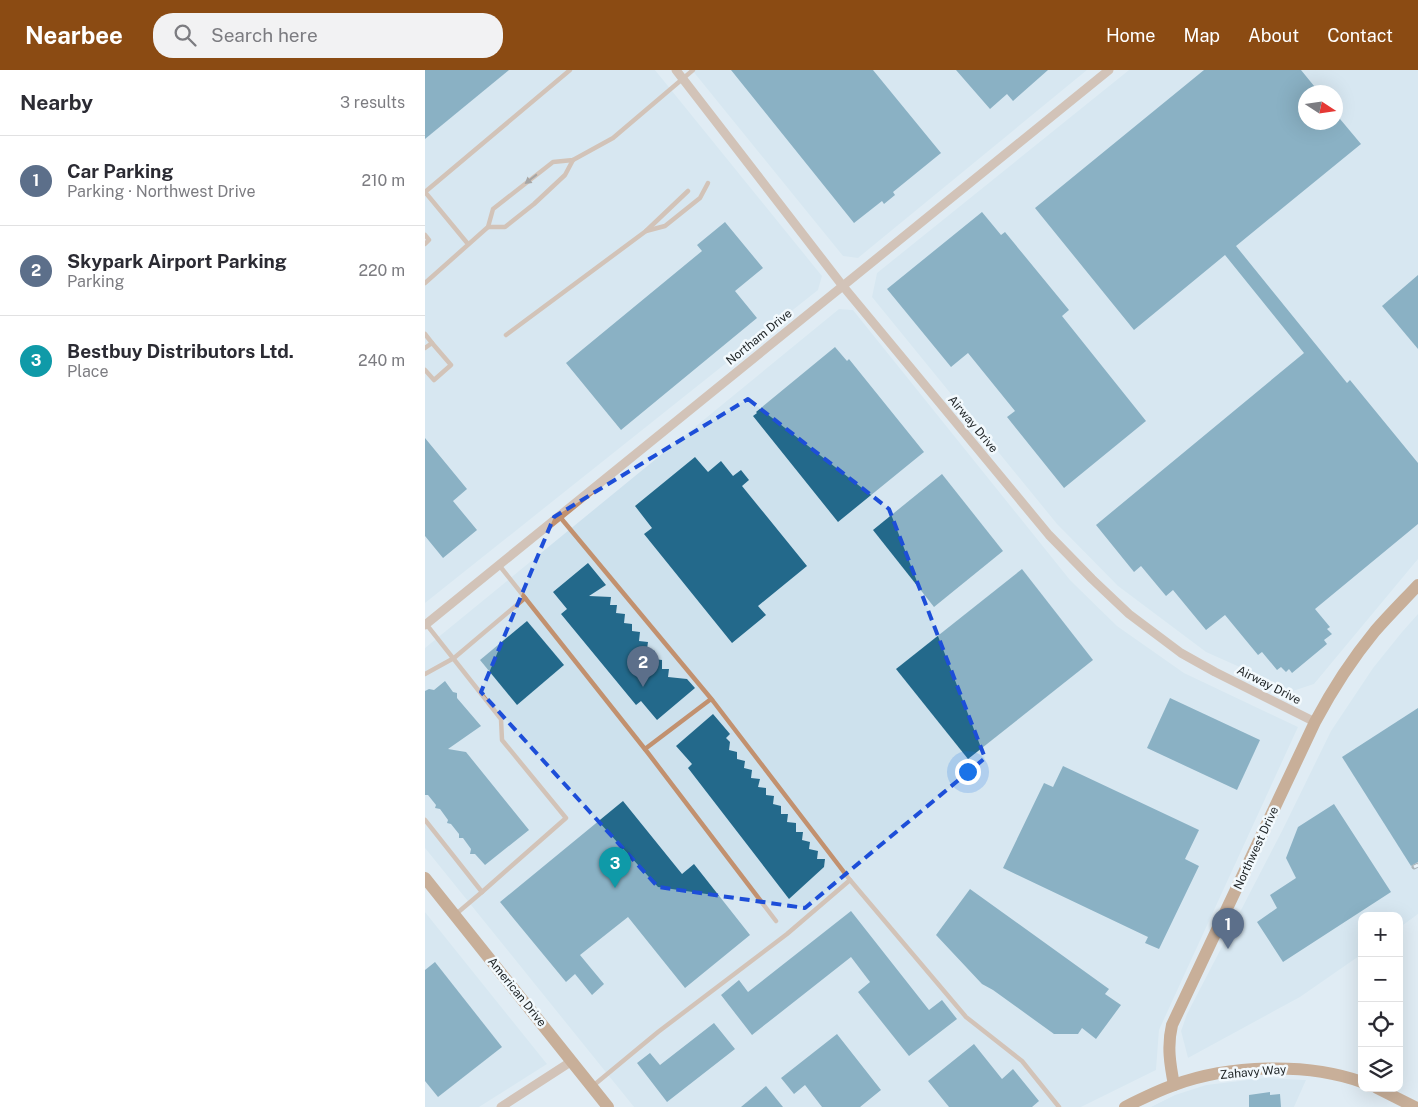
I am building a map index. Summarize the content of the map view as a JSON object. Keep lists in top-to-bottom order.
{
  "streets": {
    "street": [
      "Northam Drive",
      "Airway Drive",
      "Northwest Drive",
      "American Drive",
      "Zahavy Way"
    ]
  },
  "crossings": [
    ["Northam Drive", "Airway Drive"],
    ["Airway Drive", "Northwest Drive"],
    ["Northwest Drive", "Zahavy Way"]
  ],
  "north": "right",
  "page": {
    "header": "Nearbee",
    "search": "Search here",
    "nav": [
      "Home",
      "Map",
      "About",
      "Contact"
    ],
    "heading": ["Nearby", "3 results"],
    "list": [
      {
        "mark": "1",
        "name": "Car Parking",
        "note": "Parking · Northwest Drive",
        "value": "210 m"
      },
      {
        "mark": "2",
        "name": "Skypark Airport Parking",
        "note": "Parking",
        "value": "220 m"
      },
      {
        "mark": "3",
        "name": "Bestbuy Distributors Ltd.",
        "note": "Place",
        "value": "240 m"
      }
    ],
    "pins": ["2", "3", "1"],
    "map_buttons": ["+", "−"]
  }
}
